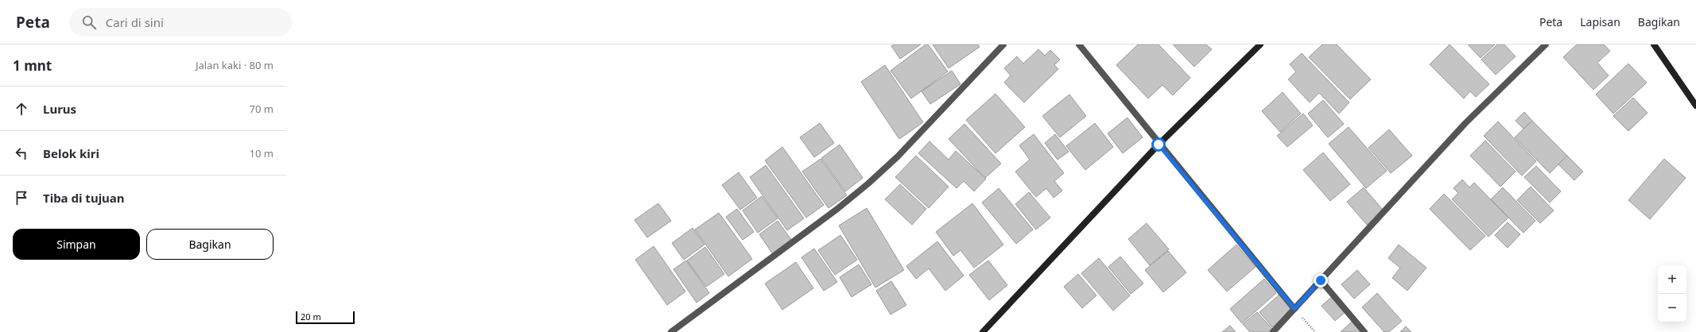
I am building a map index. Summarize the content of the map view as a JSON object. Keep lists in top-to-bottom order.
{
  "scale_bar": "20 m",
  "page": {
    "header": "Peta",
    "search": "Cari di sini",
    "nav": ["Peta", "Lapisan", "Bagikan"],
    "heading": ["1 mnt", "Jalan kaki · 80 m"],
    "list": [
      ["Lurus", "70 m"],
      ["Belok kiri", "10 m"],
      "Tiba di tujuan"
    ],
    "buttons": ["Simpan", "Bagikan"],
    "map_buttons": ["+", "−"],
    "scale": "20 m"
  }
}
